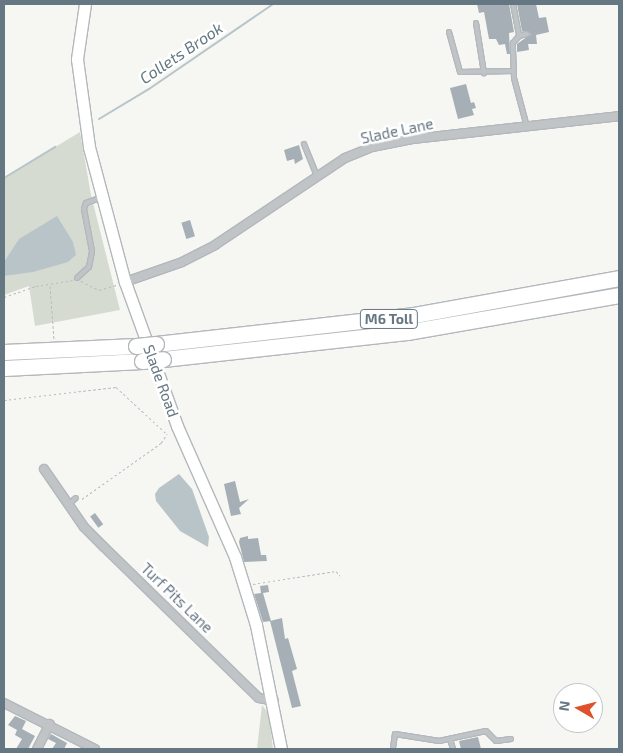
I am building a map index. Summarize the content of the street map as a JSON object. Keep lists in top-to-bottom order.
{
  "streets": {
    "highway": ["M6 Toll"],
    "main road": ["Slade Road"],
    "street": ["Slade Lane", "Turf Pits Lane"]
  },
  "crossings": [
    ["Slade Lane", "Slade Road"],
    ["Slade Road", "Turf Pits Lane"]
  ],
  "water": ["Collets Brook"],
  "north": "left"
}
